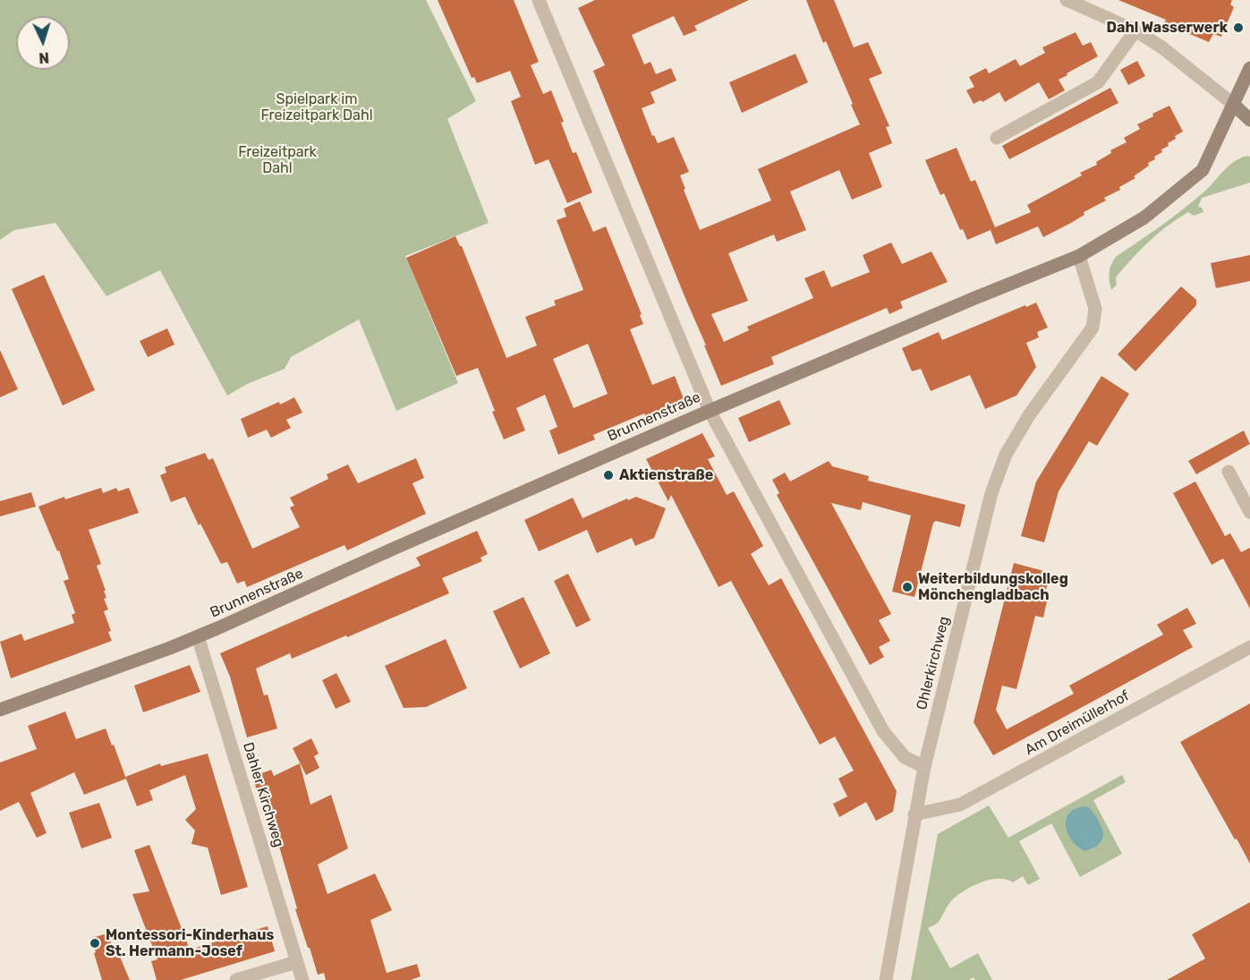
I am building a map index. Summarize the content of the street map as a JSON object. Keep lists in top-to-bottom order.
{
  "streets": {
    "street": [
      "Brunnenstraße",
      "Ohlerkirchweg",
      "Am Dreimüllerhof",
      "Dahler Kirchweg"
    ]
  },
  "crossings": [
    ["Brunnenstraße", "Ohlerkirchweg"],
    ["Brunnenstraße", "Dahler Kirchweg"],
    ["Ohlerkirchweg", "Am Dreimüllerhof"]
  ],
  "parks": ["Spielpark im Freizeitpark Dahl", "Freizeitpark Dahl"],
  "places": [
    "Dahl Wasserwerk",
    "Aktienstraße",
    "Weiterbildungskolleg Mönchengladbach",
    "Montessori-Kinderhaus St. Hermann-Josef"
  ],
  "north": "bottom"
}
